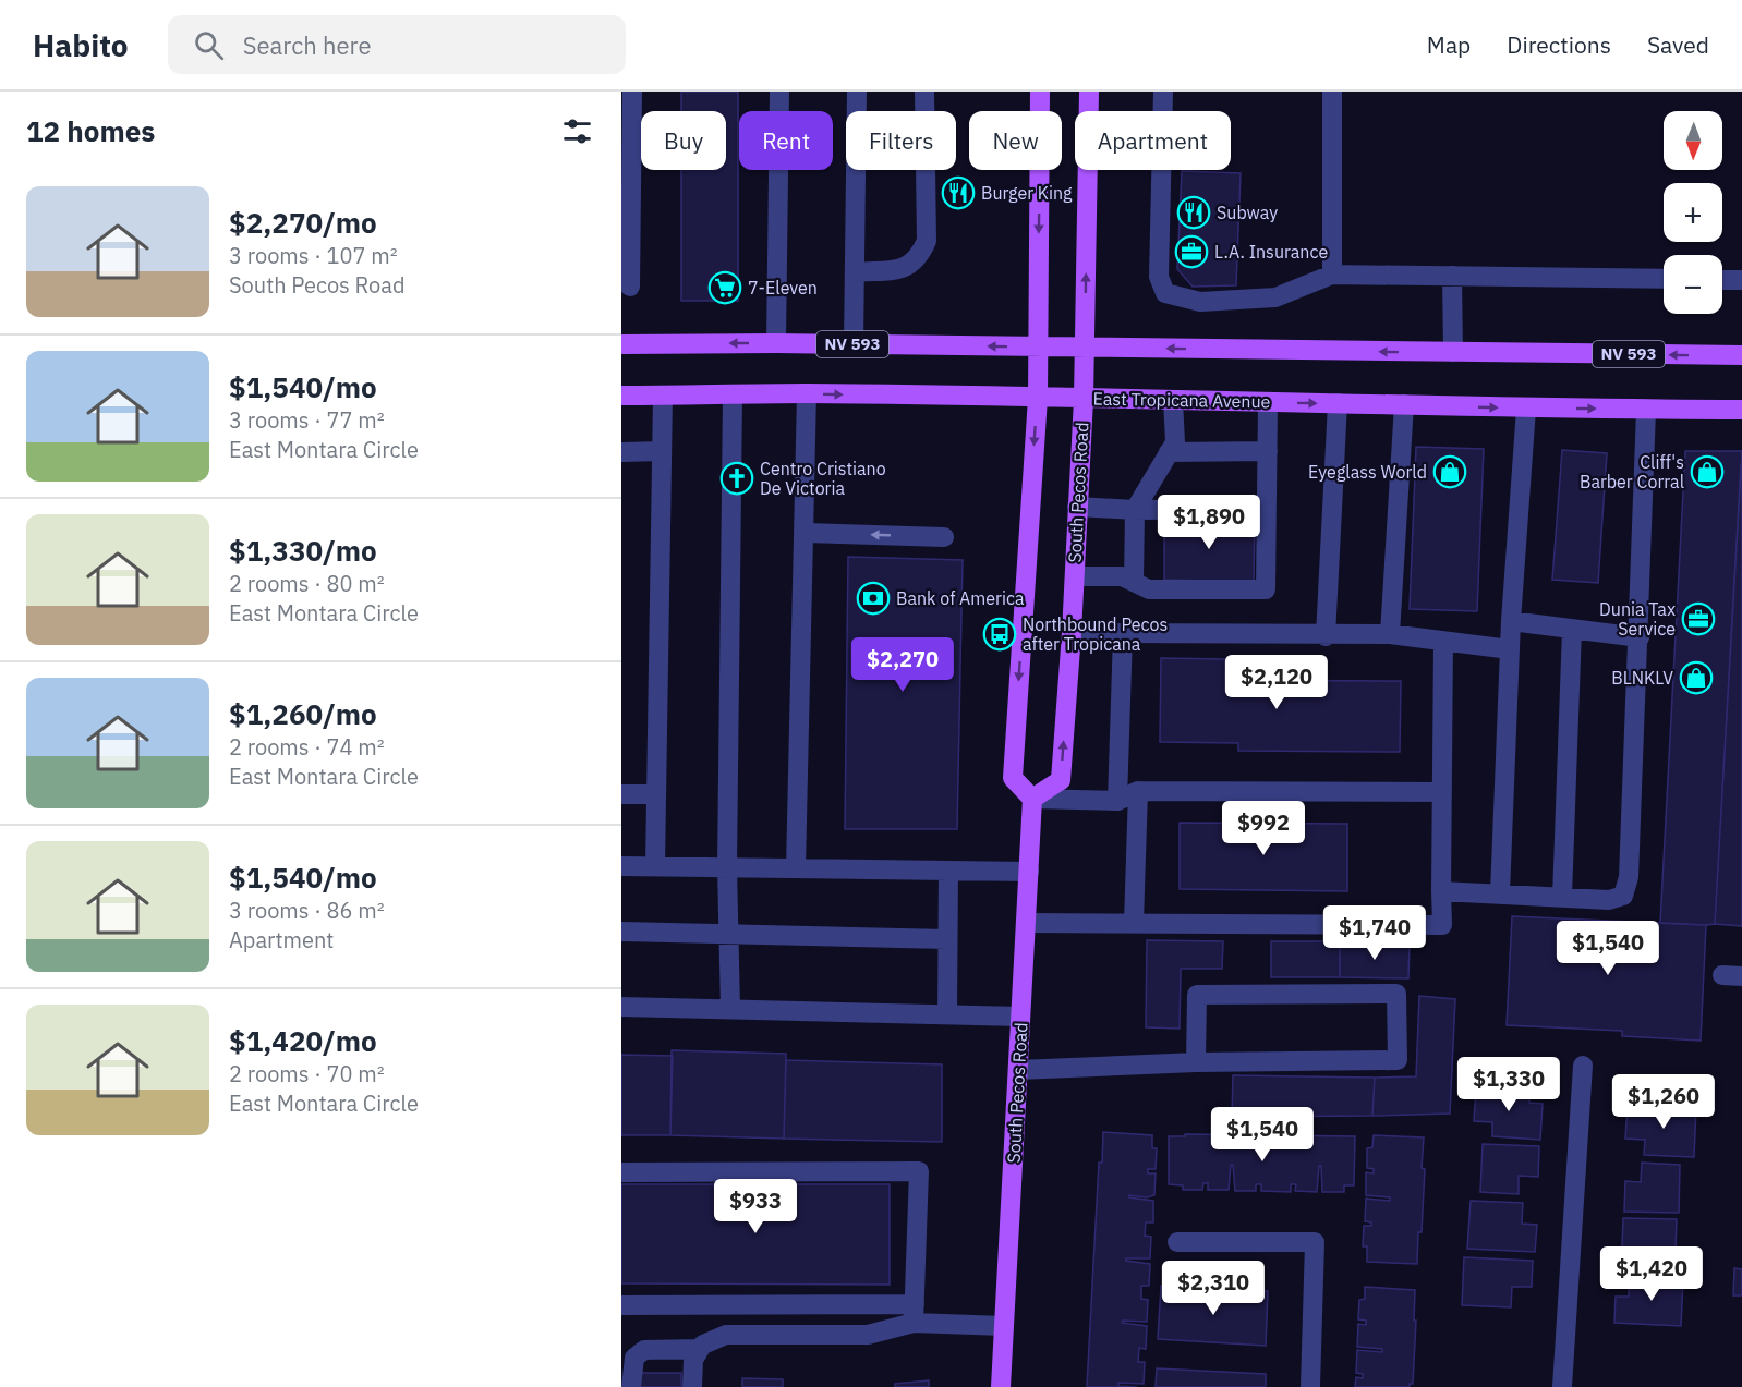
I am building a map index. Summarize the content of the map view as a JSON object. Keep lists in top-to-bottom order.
{
  "streets": {
    "main road": ["NV 593", "East Tropicana Avenue", "South Pecos Road"]
  },
  "crossings": [
    ["NV 593", "South Pecos Road"],
    ["East Tropicana Avenue", "South Pecos Road"]
  ],
  "places": {
    "restaurant": ["Burger King", "Subway"],
    "office": ["L.A. Insurance", "Dunia Tax Service"],
    "supermarket": ["7-Eleven"],
    "shop": ["Eyeglass World", "Cliff's Barber Corral", "BLNKLV"],
    "church": ["Centro Cristiano De Victoria"],
    "bank": ["Bank of America"],
    "bus stop": ["Northbound Pecos after Tropicana"]
  },
  "north": "bottom",
  "page": {
    "header": "Habito",
    "search": "Search here",
    "nav": ["Map", "Directions", "Saved"],
    "heading": "12 homes",
    "map_buttons": ["+", "−"],
    "chip": [
      "Buy",
      "Rent",
      "Filters",
      "New",
      "Apartment"
    ],
    "list": [
      {
        "name": "$2,270/mo",
        "note": "3 rooms · 107 m² · South Pecos Road"
      },
      {
        "name": "$1,540/mo",
        "note": "3 rooms · 77 m² · East Montara Circle"
      },
      {
        "name": "$1,330/mo",
        "note": "2 rooms · 80 m² · East Montara Circle"
      },
      {
        "name": "$1,260/mo",
        "note": "2 rooms · 74 m² · East Montara Circle"
      },
      {
        "name": "$1,540/mo",
        "note": "3 rooms · 86 m² · Apartment"
      },
      {
        "name": "$1,420/mo",
        "note": "2 rooms · 70 m² · East Montara Circle"
      }
    ],
    "price": [
      "$1,890",
      "$2,270",
      "$2,120",
      "$992",
      "$1,740",
      "$1,540",
      "$1,330",
      "$1,260",
      "$1,540",
      "$933",
      "$1,420",
      "$2,310"
    ]
  }
}
